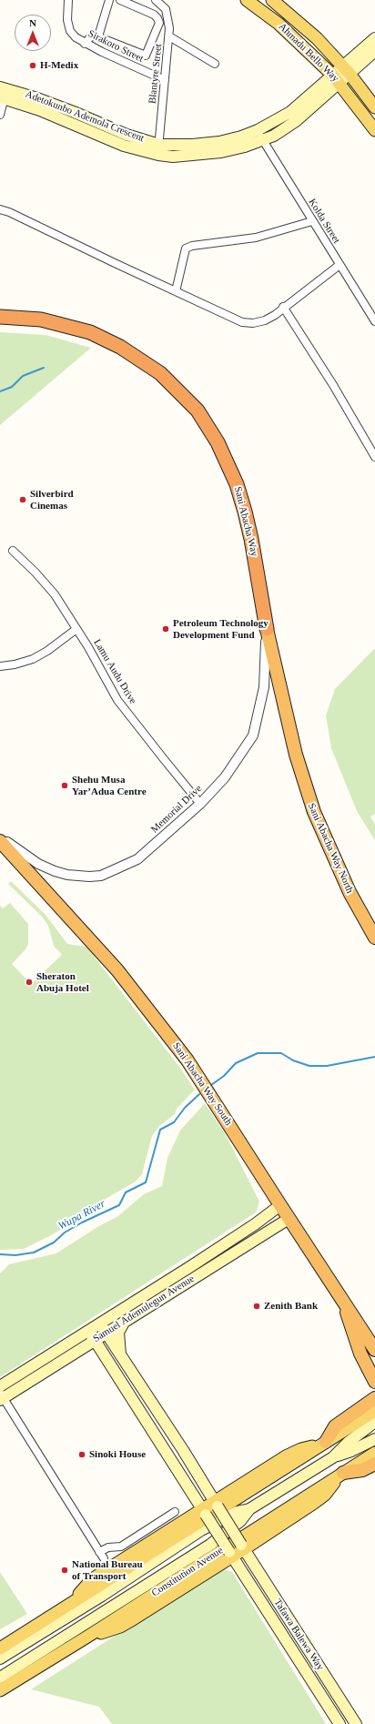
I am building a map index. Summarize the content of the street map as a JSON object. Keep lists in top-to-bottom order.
{
  "streets": {
    "highway": ["Sani Abacha Way", "Sani Abacha Way North", "Sani Abacha Way South"],
    "main road": [
      "Ahmadu Bello Way",
      "Adetokunbo Ademola Crescent",
      "Samuel Ademulegun Avenue",
      "Constitution Avenue",
      "Tafawa Balewa Way"
    ],
    "street": [
      "Sirakoro Street",
      "Blantyre Street",
      "Kolda Street",
      "Lamu Audu Drive",
      "Memorial Drive"
    ]
  },
  "crossings": [
    ["Sirakoro Street", "Blantyre Street"],
    ["Ahmadu Bello Way", "Adetokunbo Ademola Crescent"],
    ["Blantyre Street", "Adetokunbo Ademola Crescent"],
    ["Adetokunbo Ademola Crescent", "Kolda Street"],
    ["Sani Abacha Way", "Memorial Drive"],
    ["Sani Abacha Way", "Sani Abacha Way North"],
    ["Lamu Audu Drive", "Memorial Drive"],
    ["Sani Abacha Way South", "Samuel Ademulegun Avenue"],
    ["Samuel Ademulegun Avenue", "Tafawa Balewa Way"]
  ],
  "water": ["Wupa River"],
  "places": [
    "H-Medix",
    "Silverbird Cinemas",
    "Petroleum Technology Development Fund",
    "Shehu Musa Yar’Adua Centre",
    "Sheraton Abuja Hotel",
    "Zenith Bank",
    "Sinoki House",
    "National Bureau of Transport"
  ],
  "north": "top"
}
